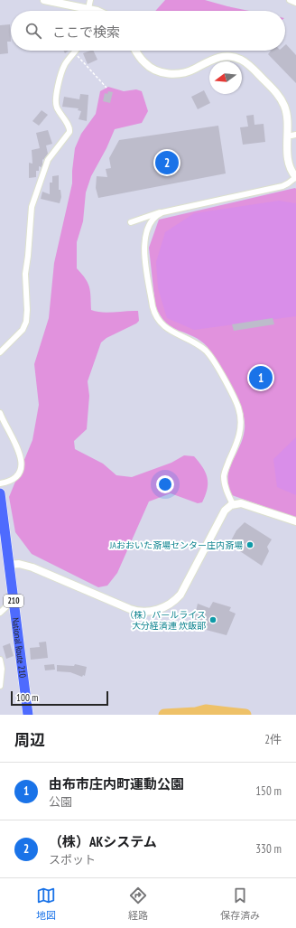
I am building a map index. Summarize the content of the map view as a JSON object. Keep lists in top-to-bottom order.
{
  "streets": {
    "highway": ["210", "National Route 210"]
  },
  "places": ["JAおおいた斎場センター庄内斎場", "（株）パールライス 大分経済連 炊飯部"],
  "scale_bar": "100 m",
  "north": "left",
  "page": {
    "search": "ここで検索",
    "pins": ["2", "1"],
    "scale": "100 m",
    "heading": ["周辺", "2件"],
    "list": [
      {
        "mark": "1",
        "name": "由布市庄内町運動公園",
        "note": "公園",
        "value": "150 m"
      },
      {
        "mark": "2",
        "name": "（株）AKシステム",
        "note": "スポット",
        "value": "330 m"
      }
    ],
    "nav": ["地図", "経路", "保存済み"]
  }
}
